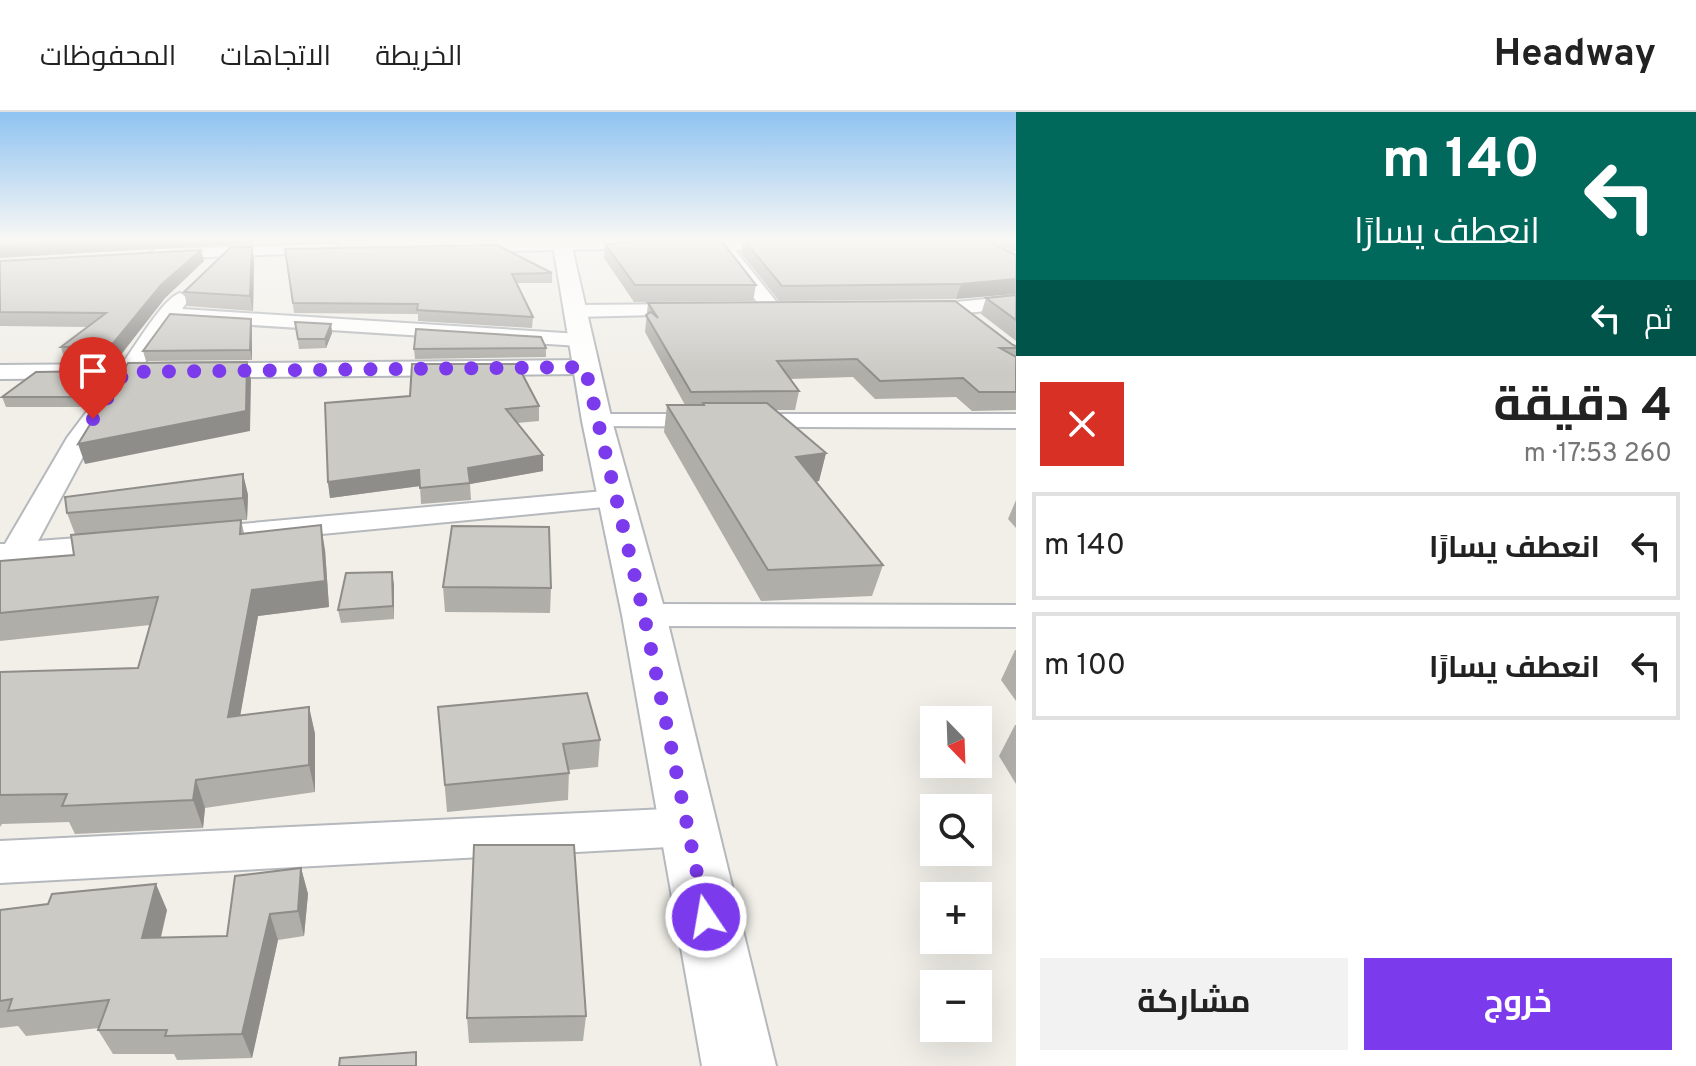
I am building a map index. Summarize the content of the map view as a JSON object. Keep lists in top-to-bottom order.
{
  "north": "bottom right",
  "page": {
    "header": "Headway",
    "nav": ["الخريطة", "الاتجاهات", "المحفوظات"],
    "turn": ["140 m", "انعطف يسارًا"],
    "then": "ثم",
    "heading": ["4 دقيقة", "260 m · 17:53"],
    "list": [
      {
        "name": "انعطف يسارًا",
        "value": "140 m"
      },
      {
        "name": "انعطف يسارًا",
        "value": "100 m"
      }
    ],
    "map_buttons": ["+", "−"],
    "buttons": ["خروج", "مشاركة"]
  }
}
